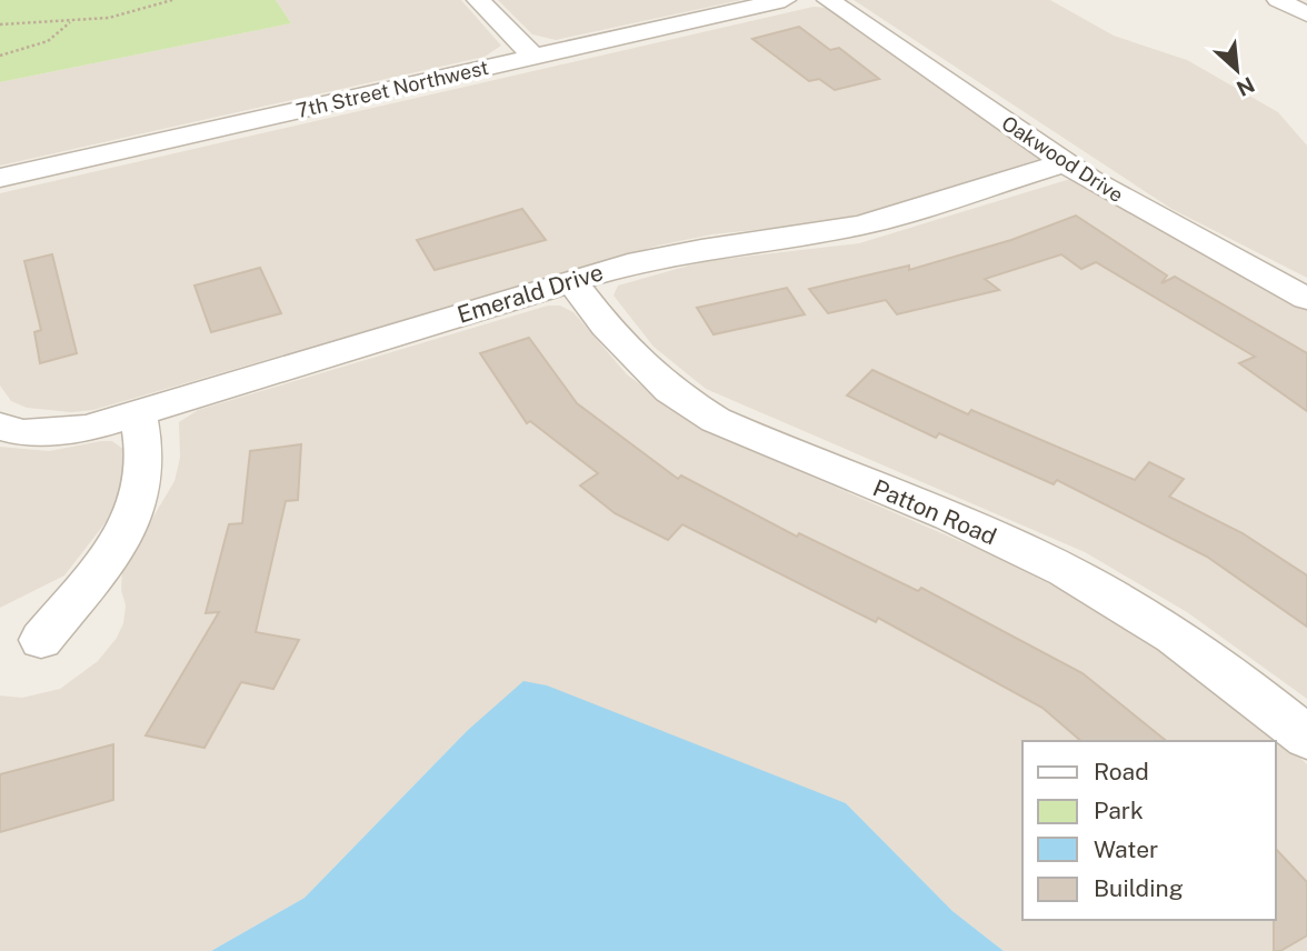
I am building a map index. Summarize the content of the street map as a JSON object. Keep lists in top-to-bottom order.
{
  "streets": {
    "street": [
      "7th Street Northwest",
      "Oakwood Drive",
      "Emerald Drive",
      "Patton Road"
    ]
  },
  "crossings": [
    ["Oakwood Drive", "Emerald Drive"],
    ["Emerald Drive", "Patton Road"]
  ],
  "legend": [
    "Road",
    "Park",
    "Water",
    "Building"
  ],
  "north": "bottom right"
}
